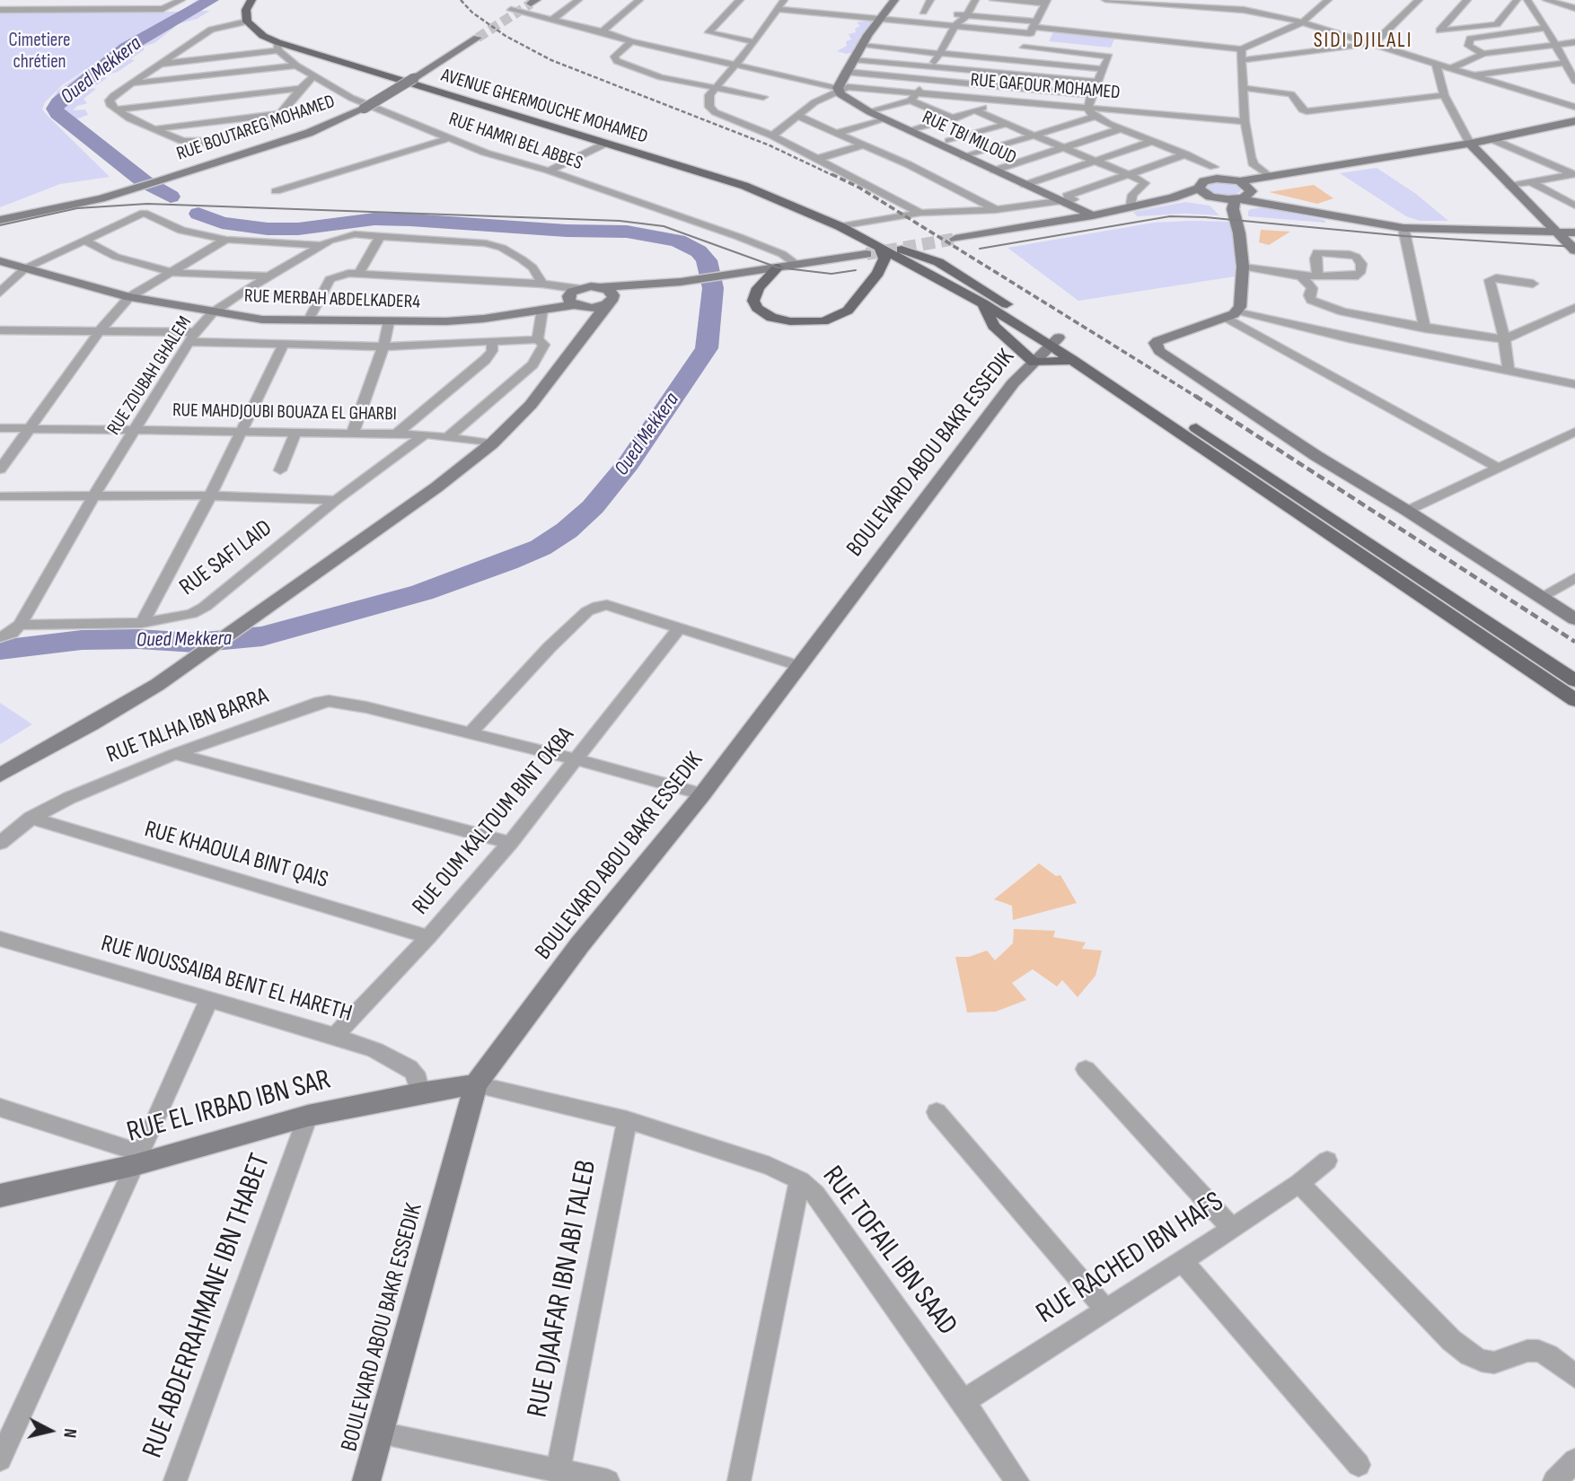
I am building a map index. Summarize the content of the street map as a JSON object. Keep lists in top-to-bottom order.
{
  "streets": {
    "main road": [
      "AVENUE GHERMOUCHE MOHAMED",
      "RUE BOUTAREG MOHAMED",
      "RUE TBI MILOUD",
      "RUE MERBAH ABDELKADER4",
      "BOULEVARD ABOU BAKR ESSEDIK",
      "RUE EL IRBAD IBN SAR"
    ],
    "street": [
      "RUE GAFOUR MOHAMED",
      "RUE HAMRI BEL ABBES",
      "RUE ZOUBAH GHALEM",
      "RUE MAHDJOUBI BOUAZA EL GHARBI",
      "RUE SAFI LAID",
      "RUE TALHA IBN BARRA",
      "RUE OUM KALTOUM BINT OKBA",
      "RUE KHAOULA BINT QAIS",
      "RUE NOUSSAIBA BENT EL HARETH",
      "RUE TOFAIL IBN SAAD",
      "RUE RACHED IBN HAFS",
      "RUE DJAAFAR IBN ABI TALEB",
      "RUE ABDERRAHMANE IBN THABET"
    ]
  },
  "crossings": [
    ["RUE GAFOUR MOHAMED", "RUE TBI MILOUD"],
    ["AVENUE GHERMOUCHE MOHAMED", "RUE HAMRI BEL ABBES"],
    ["RUE MERBAH ABDELKADER4", "RUE ZOUBAH GHALEM"],
    ["RUE ZOUBAH GHALEM", "RUE MAHDJOUBI BOUAZA EL GHARBI"],
    ["RUE ZOUBAH GHALEM", "RUE SAFI LAID"],
    ["RUE MAHDJOUBI BOUAZA EL GHARBI", "RUE SAFI LAID"],
    ["BOULEVARD ABOU BAKR ESSEDIK", "RUE TALHA IBN BARRA"],
    ["BOULEVARD ABOU BAKR ESSEDIK", "RUE EL IRBAD IBN SAR"],
    ["BOULEVARD ABOU BAKR ESSEDIK", "RUE TOFAIL IBN SAAD"],
    ["RUE TALHA IBN BARRA", "RUE OUM KALTOUM BINT OKBA"],
    ["RUE TALHA IBN BARRA", "RUE KHAOULA BINT QAIS"],
    ["RUE OUM KALTOUM BINT OKBA", "RUE KHAOULA BINT QAIS"],
    ["RUE OUM KALTOUM BINT OKBA", "RUE NOUSSAIBA BENT EL HARETH"],
    ["RUE NOUSSAIBA BENT EL HARETH", "RUE EL IRBAD IBN SAR"],
    ["RUE EL IRBAD IBN SAR", "RUE TOFAIL IBN SAAD"],
    ["RUE EL IRBAD IBN SAR", "RUE ABDERRAHMANE IBN THABET"],
    ["RUE TOFAIL IBN SAAD", "RUE RACHED IBN HAFS"],
    ["RUE TOFAIL IBN SAAD", "RUE DJAAFAR IBN ABI TALEB"]
  ],
  "districts": ["SIDI DJILALI"],
  "water": ["Oued Mekkera"],
  "parks": ["Cimetiere chrétien"],
  "north": "right"
}
